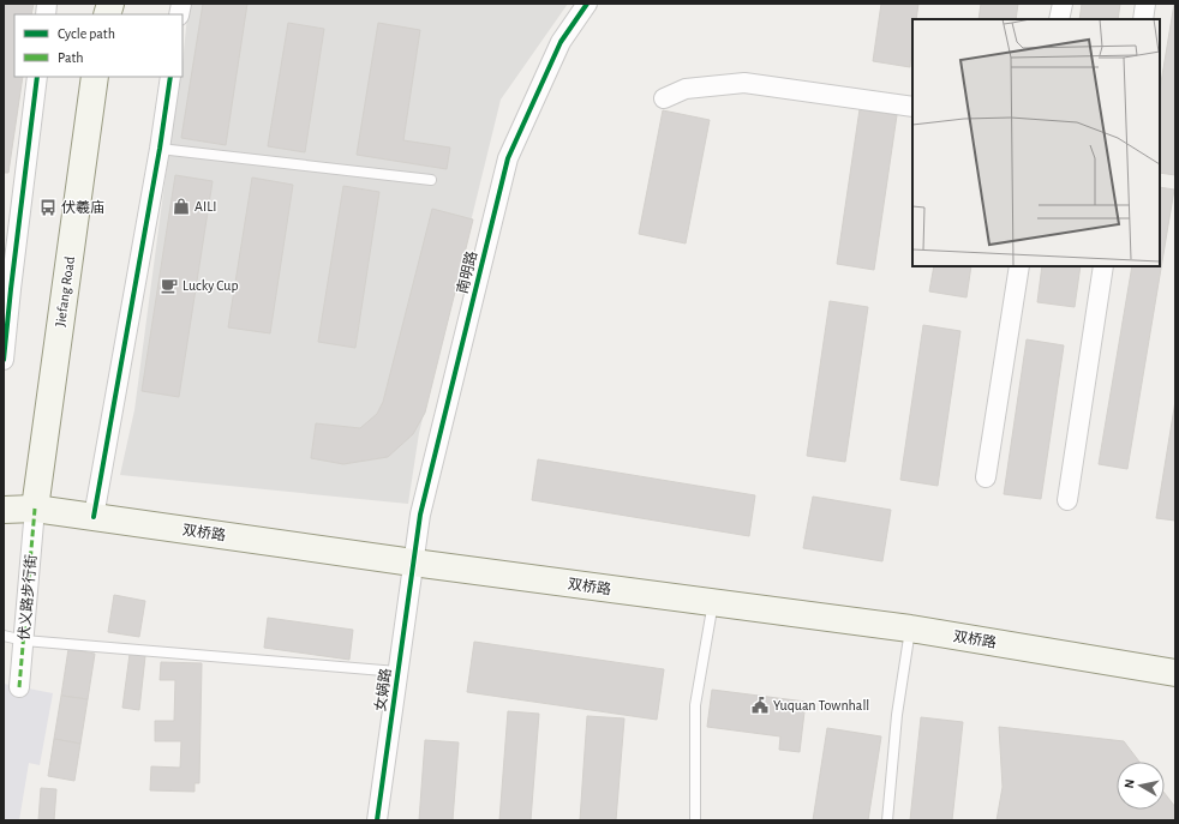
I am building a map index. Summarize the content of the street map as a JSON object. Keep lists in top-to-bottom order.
{
  "streets": {
    "main road": ["Jiefang Road", "双桥路"],
    "street": ["南明路", "伏义路步行街", "女娲路"]
  },
  "crossings": [
    ["南明路", "双桥路"],
    ["南明路", "女娲路"],
    ["Jiefang Road", "双桥路"],
    ["Jiefang Road", "伏义路步行街"],
    ["双桥路", "伏义路步行街"],
    ["双桥路", "女娲路"]
  ],
  "places": {
    "shop": ["AILI"],
    "bus stop": ["伏羲庙"],
    "cafe": ["Lucky Cup"],
    "public building": ["Yuquan Townhall"]
  },
  "legend": ["Cycle path", "Path"],
  "north": "left"
}
